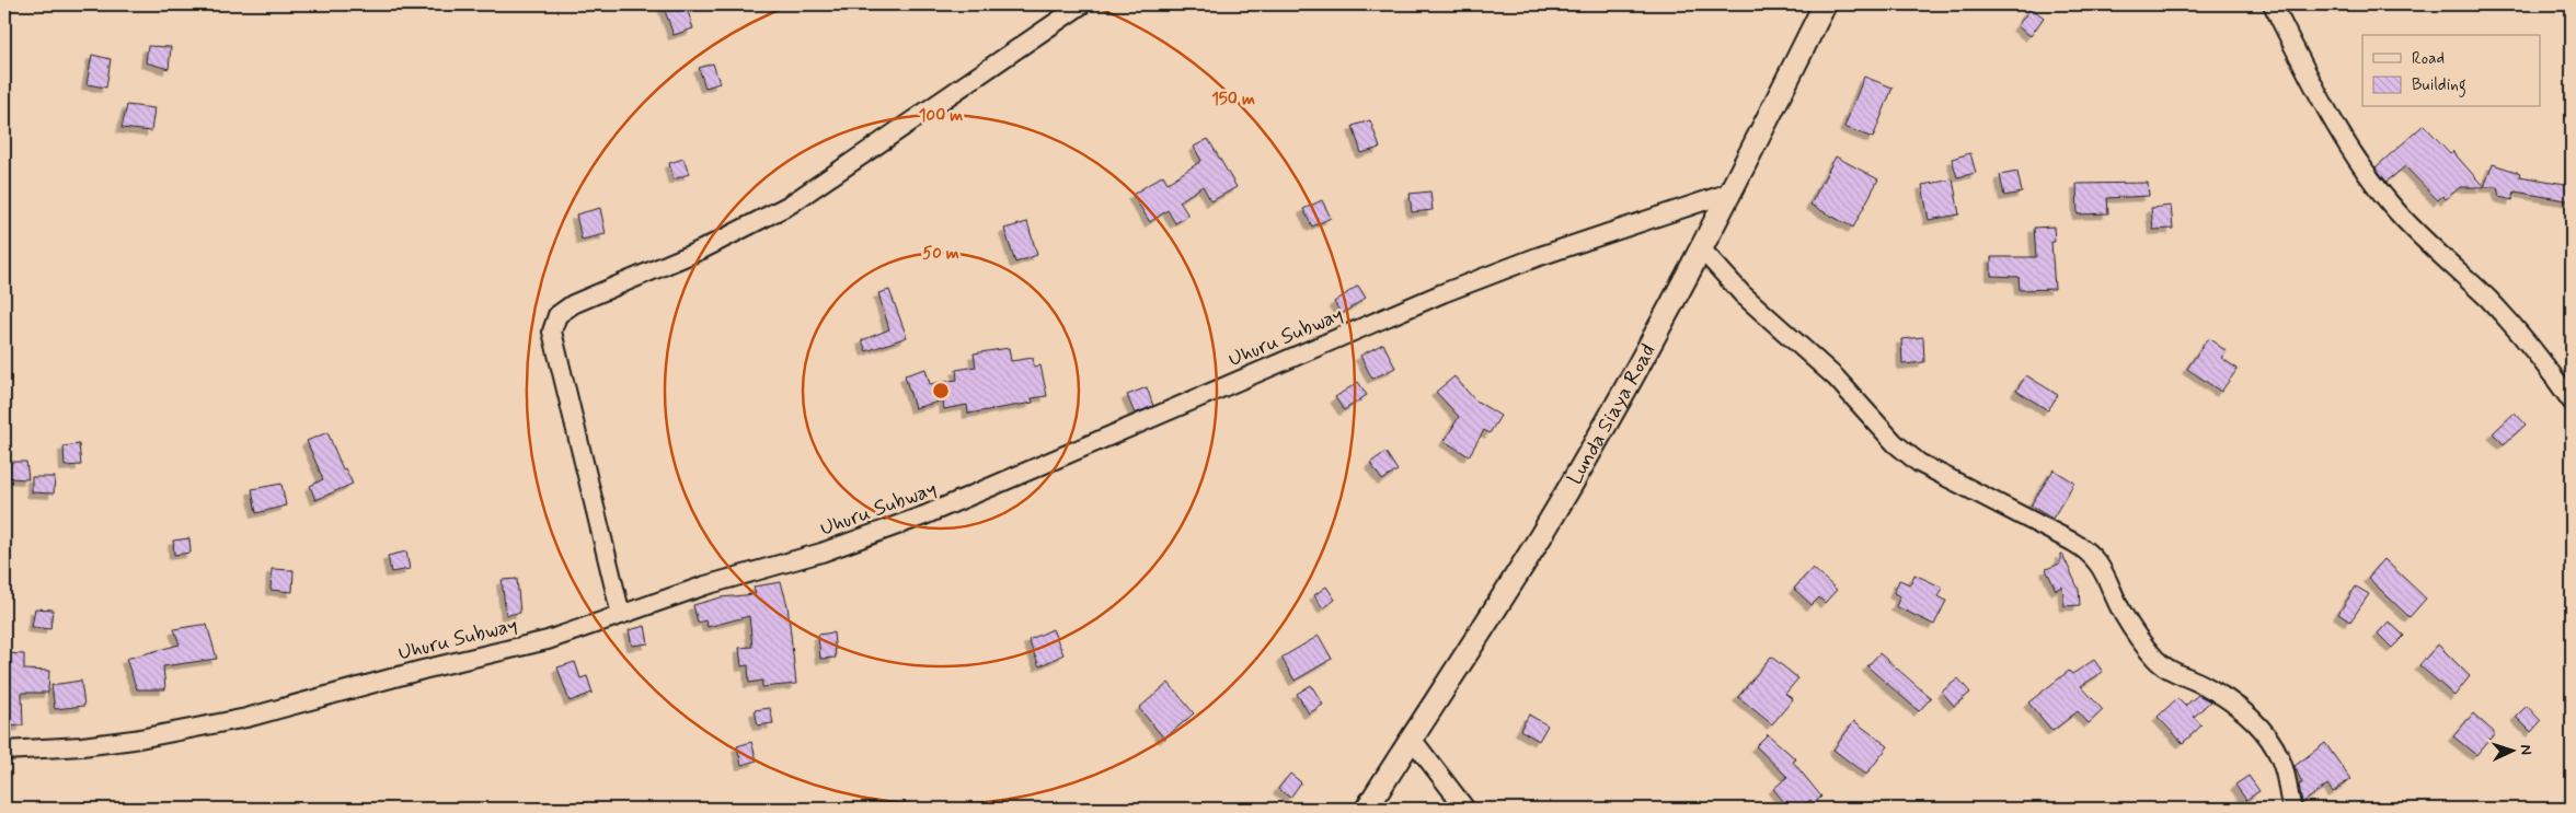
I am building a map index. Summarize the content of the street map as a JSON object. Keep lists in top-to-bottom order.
{
  "streets": {
    "main road": ["Lunda Siaya Road"],
    "street": ["Uhuru Subway"]
  },
  "crossings": [
    ["Uhuru Subway", "Lunda Siaya Road"]
  ],
  "legend": ["Road", "Building"],
  "north": "right",
  "rings": ["150 m", "100 m", "50 m"]
}
